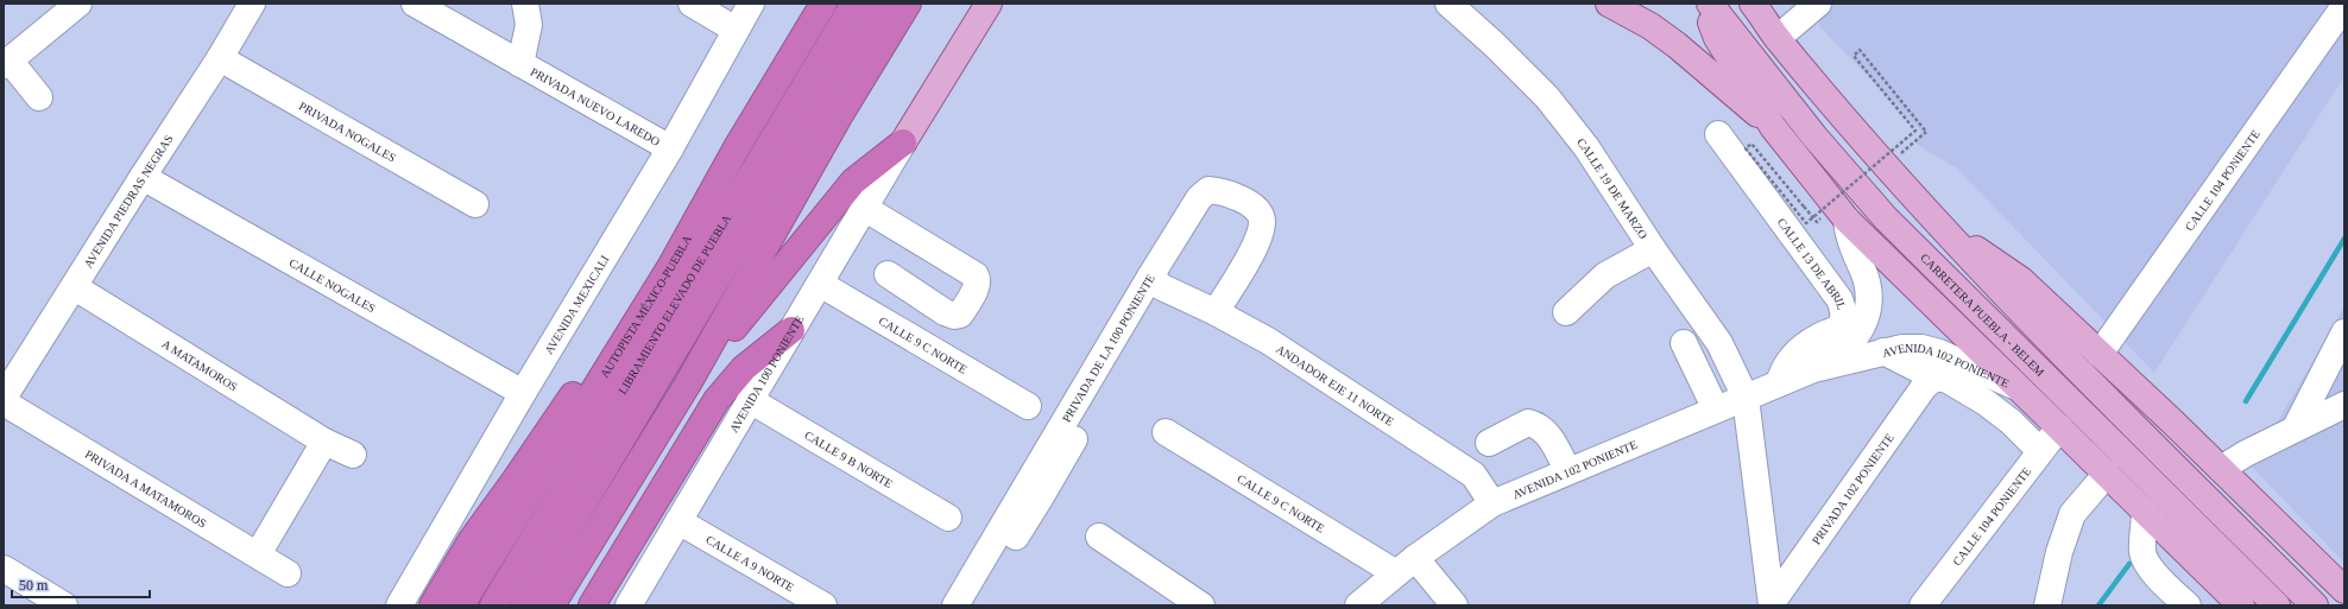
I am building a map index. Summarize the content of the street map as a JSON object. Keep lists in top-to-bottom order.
{
  "streets": {
    "highway": ["LIBRAMIENTO ELEVADO DE PUEBLA", "AUTOPISTA MÉXICO-PUEBLA"],
    "main road": ["CARRETERA PUEBLA - BELEM"],
    "street": [
      "PRIVADA NUEVO LAREDO",
      "PRIVADA NOGALES",
      "CALLE 104 PONIENTE",
      "CALLE 19 DE MARZO",
      "AVENIDA PIEDRAS NEGRAS",
      "CALLE 13 DE ABRIL",
      "CALLE NOGALES",
      "AVENIDA MEXICALI",
      "CALLE 9 C NORTE",
      "PRIVADA DE LA 100 PONIENTE",
      "A MATAMOROS",
      "AVENIDA 102 PONIENTE",
      "AVENIDA 100 PONIENTE",
      "ANDADOR EJE 11 NORTE",
      "CALLE 9 B NORTE",
      "PRIVADA A MATAMOROS",
      "PRIVADA 102 PONIENTE",
      "CALLE A 9 NORTE"
    ]
  },
  "crossings": [
    ["PRIVADA NUEVO LAREDO", "AVENIDA MEXICALI"],
    ["PRIVADA NOGALES", "AVENIDA PIEDRAS NEGRAS"],
    ["CALLE 19 DE MARZO", "AVENIDA 102 PONIENTE"],
    ["AVENIDA PIEDRAS NEGRAS", "CALLE NOGALES"],
    ["AVENIDA PIEDRAS NEGRAS", "A MATAMOROS"],
    ["CALLE 13 DE ABRIL", "AVENIDA 102 PONIENTE"],
    ["CALLE NOGALES", "AVENIDA MEXICALI"],
    ["CALLE 9 C NORTE", "AVENIDA 102 PONIENTE"],
    ["CALLE 9 C NORTE", "AVENIDA 100 PONIENTE"],
    ["PRIVADA DE LA 100 PONIENTE", "ANDADOR EJE 11 NORTE"],
    ["AVENIDA 102 PONIENTE", "ANDADOR EJE 11 NORTE"],
    ["AVENIDA 100 PONIENTE", "CALLE 9 B NORTE"],
    ["AVENIDA 100 PONIENTE", "CALLE A 9 NORTE"]
  ],
  "scale_bar": "50 m"
}
